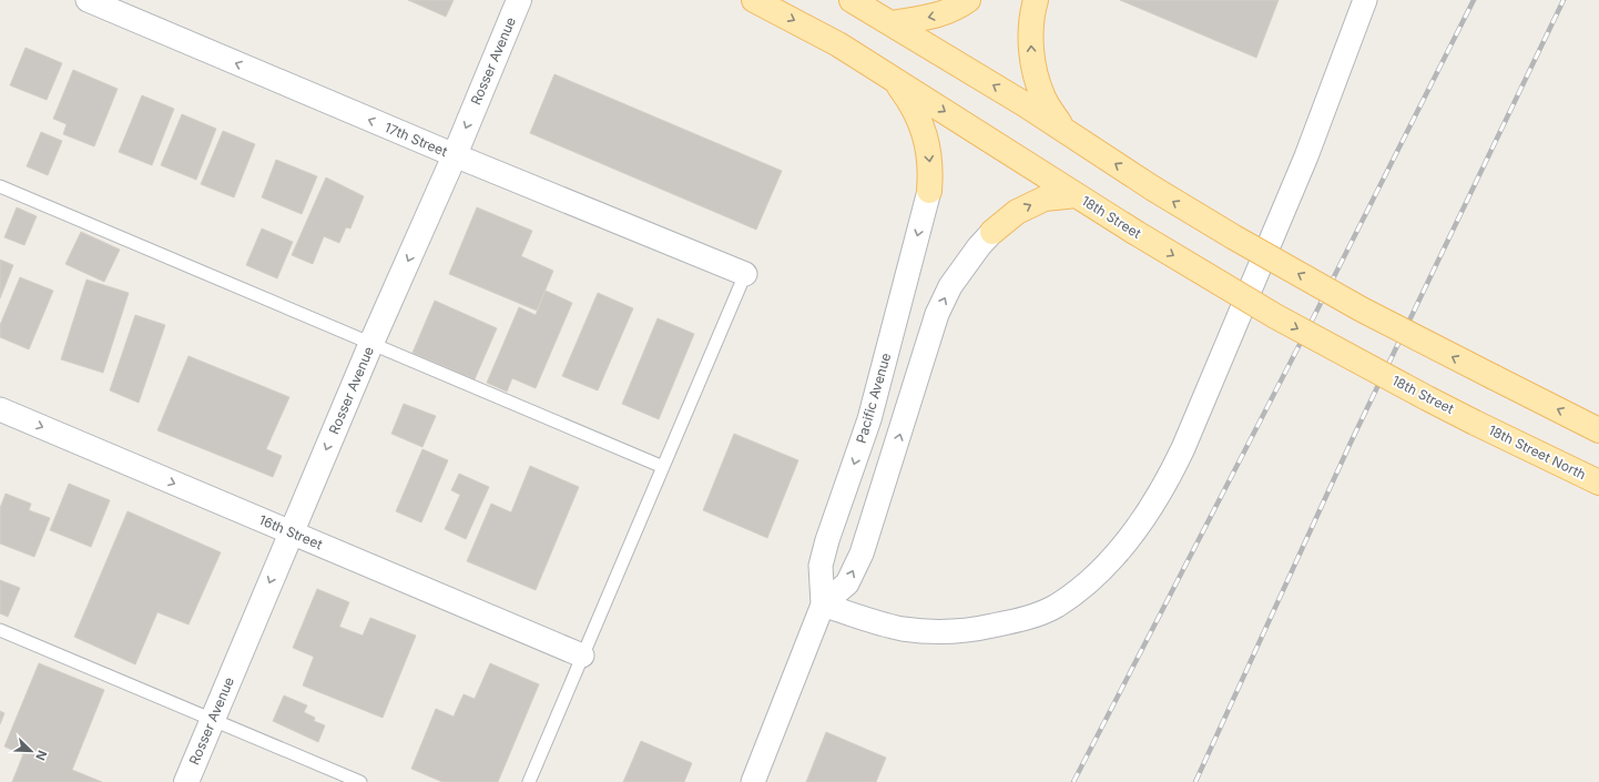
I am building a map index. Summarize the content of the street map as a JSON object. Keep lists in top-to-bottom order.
{
  "streets": {
    "main road": ["18th Street", "18th Street North"],
    "street": [
      "Rosser Avenue",
      "17th Street",
      "Pacific Avenue",
      "16th Street"
    ]
  },
  "crossings": [
    ["Rosser Avenue", "17th Street"],
    ["Rosser Avenue", "16th Street"],
    ["18th Street", "18th Street North"]
  ],
  "one_way": ["Rosser Avenue", "17th Street", "16th Street"],
  "north": "bottom right"
}
